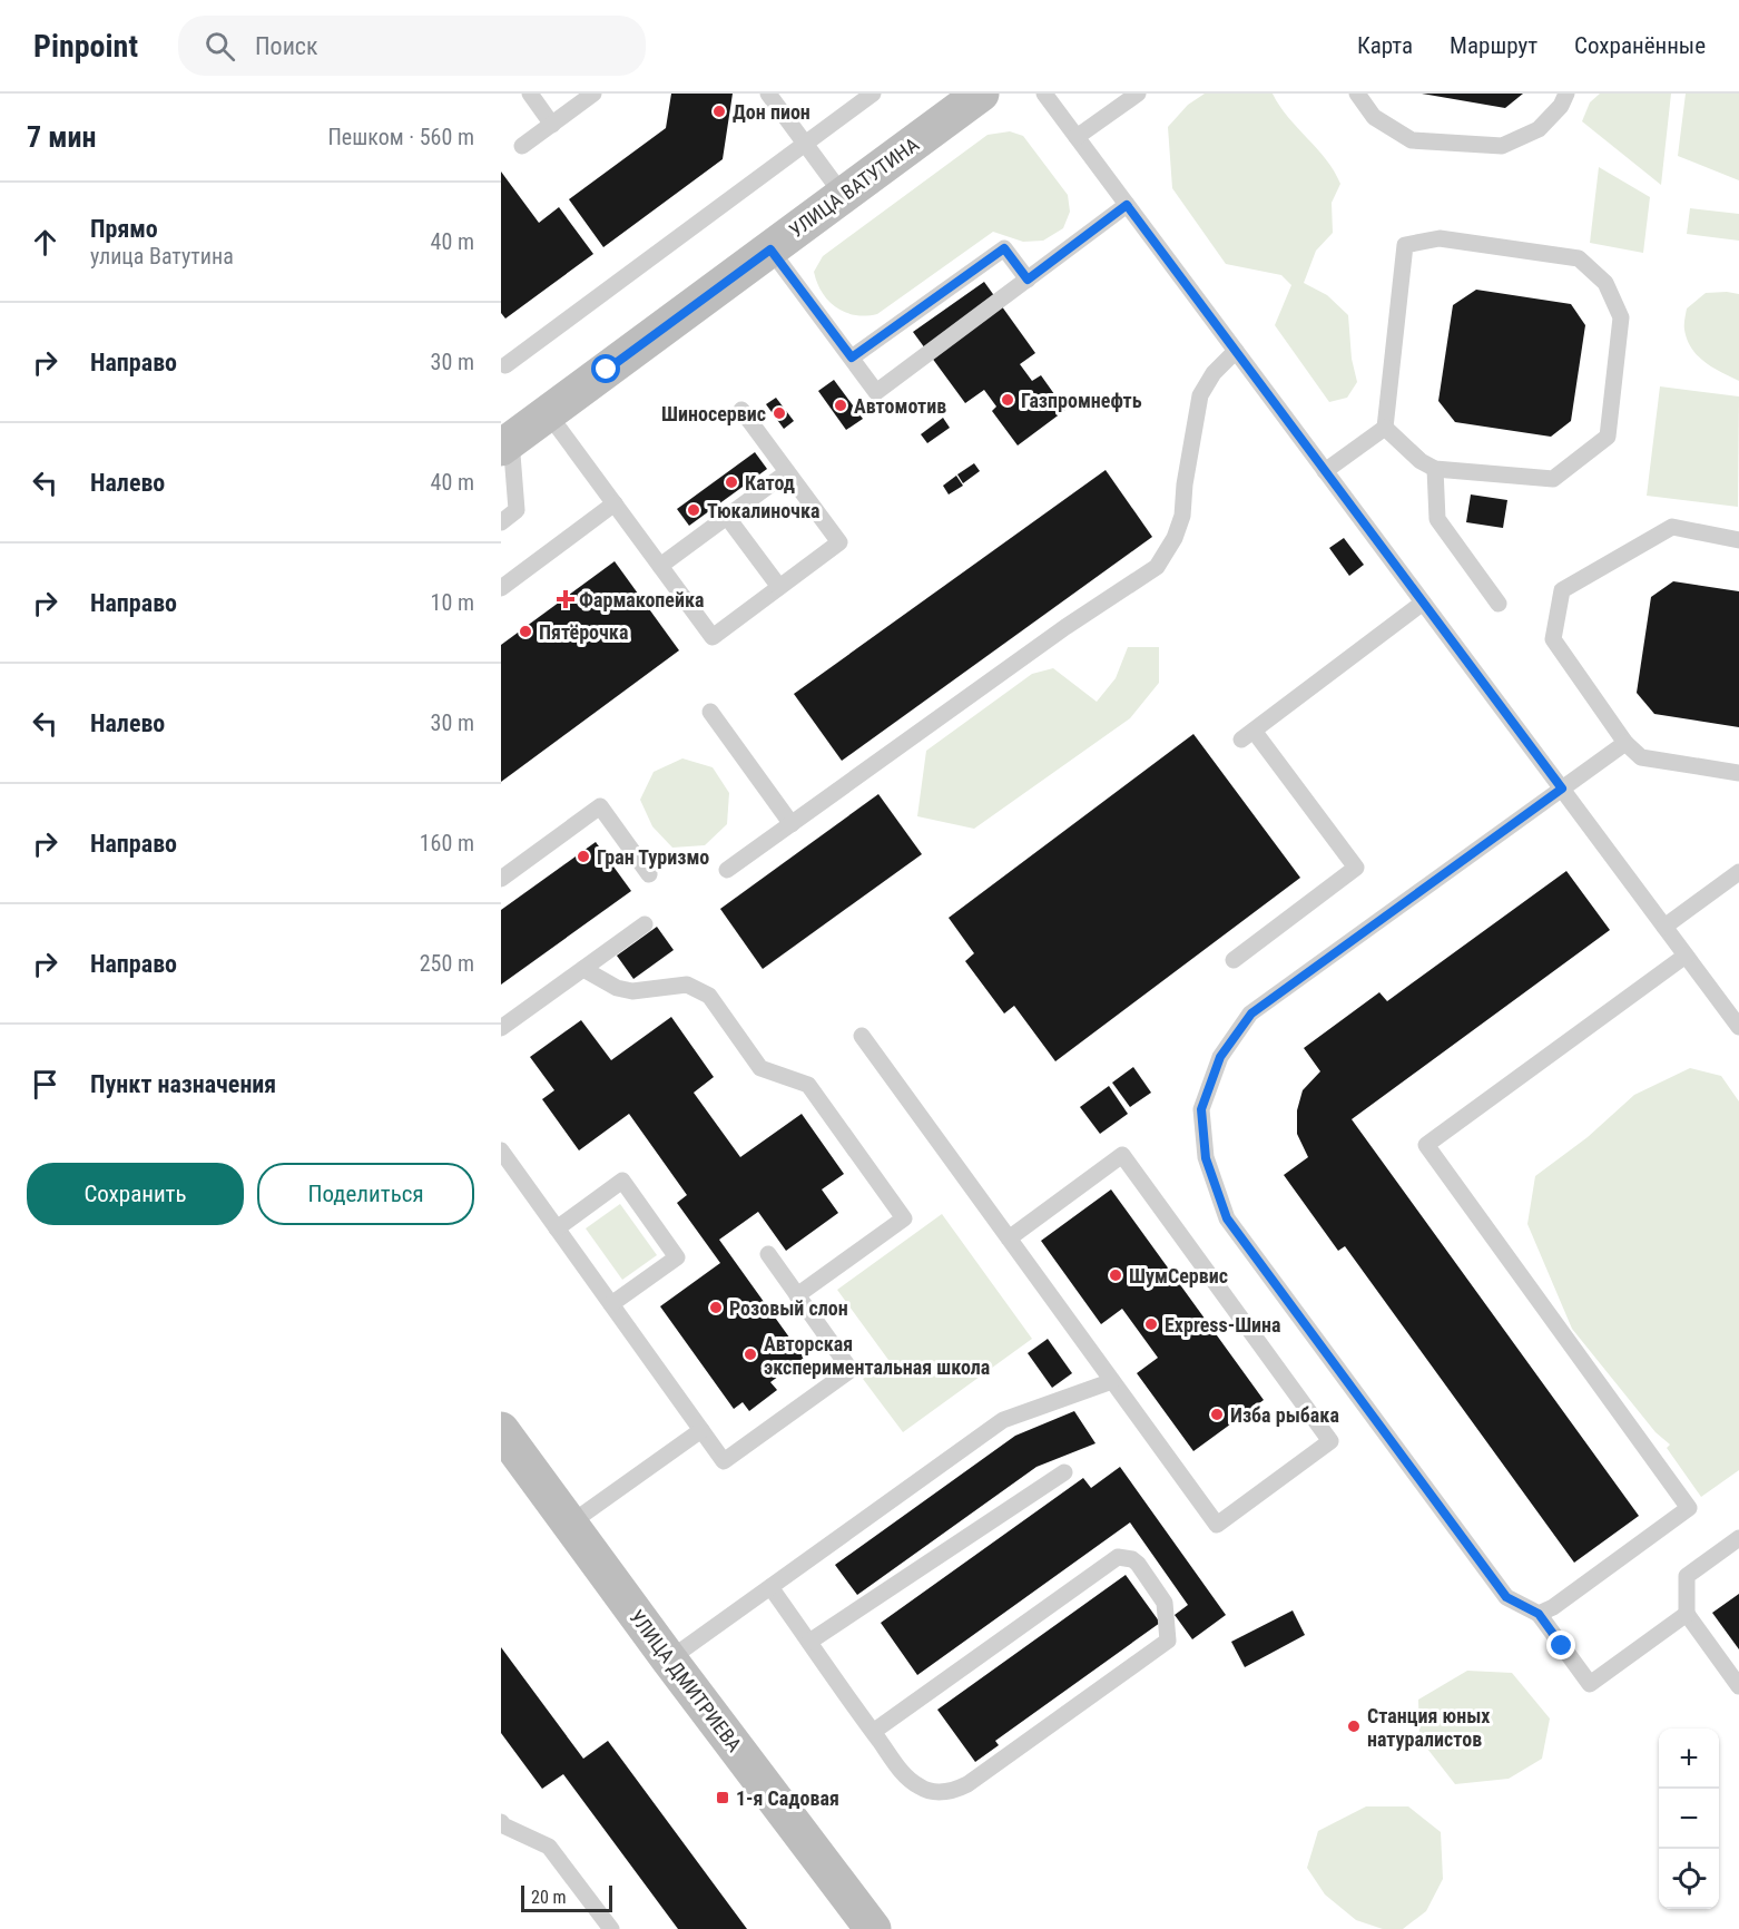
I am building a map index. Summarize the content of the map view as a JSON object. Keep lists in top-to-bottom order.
{
  "streets": {
    "main road": ["УЛИЦА ВАТУТИНА", "УЛИЦА ДМИТРИЕВА"]
  },
  "places": {
    "other": [
      "Дон пион",
      "Газпромнефть",
      "Автомотив",
      "Шиносервис",
      "Катод",
      "Тюкалиночка",
      "Пятёрочка",
      "Гран Туризмо",
      "ШумСервис",
      "Розовый слон",
      "Express-Шина",
      "Авторская экспериментальная школа",
      "Изба рыбака",
      "Станция юных натуралистов"
    ],
    "health": ["Фармакопейка"],
    "transit": ["1-я Садовая"]
  },
  "scale_bar": "20 m",
  "page": {
    "header": "Pinpoint",
    "search": "Поиск",
    "nav": ["Карта", "Маршрут", "Сохранённые"],
    "heading": ["7 мин", "Пешком · 560 m"],
    "list": [
      ["Прямо", "улица Ватутина", "40 m"],
      ["Направо", "30 m"],
      ["Налево", "40 m"],
      ["Направо", "10 m"],
      ["Налево", "30 m"],
      ["Направо", "160 m"],
      ["Направо", "250 m"],
      "Пункт назначения"
    ],
    "buttons": ["Сохранить", "Поделиться"],
    "map_buttons": ["+", "−"],
    "scale": "20 m"
  }
}
